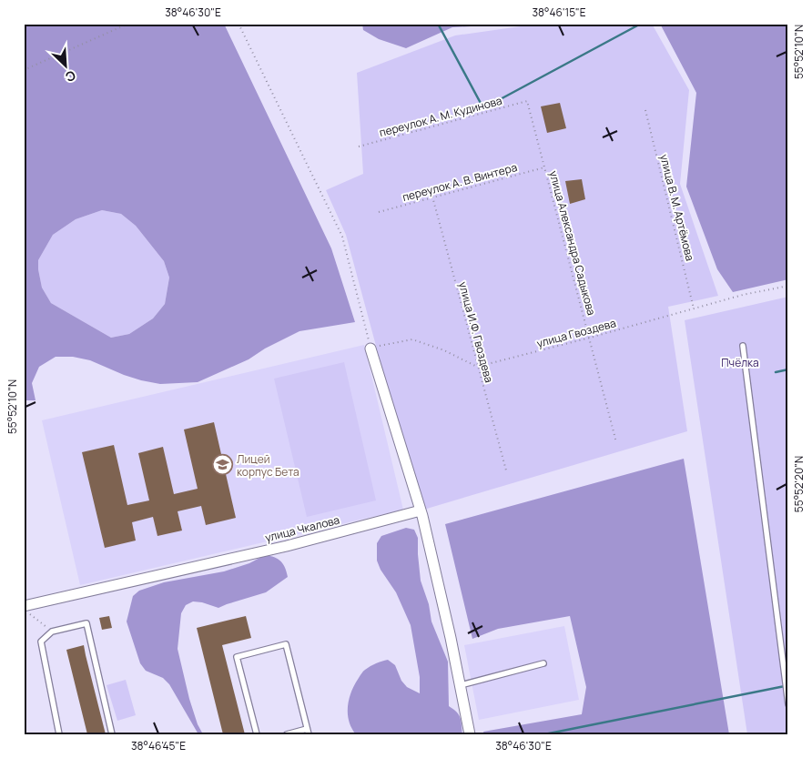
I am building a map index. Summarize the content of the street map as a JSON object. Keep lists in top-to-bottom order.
{
  "streets": {
    "street": ["улица Чкалова"],
    "path": [
      "переулок А. М. Кудинова",
      "переулок А. В. Винтера",
      "улица В. М. Артёмова",
      "улица Александра Садыкова",
      "улица И.Ф. Гвоздева",
      "улица Гвоздева"
    ]
  },
  "crossings": [
    ["переулок А. М. Кудинова", "улица Александра Садыкова"],
    ["переулок А. В. Винтера", "улица Александра Садыкова"],
    ["переулок А. В. Винтера", "улица И.Ф. Гвоздева"],
    ["улица В. М. Артёмова", "улица Гвоздева"],
    ["улица Александра Садыкова", "улица Гвоздева"],
    ["улица И.Ф. Гвоздева", "улица Гвоздева"]
  ],
  "parks": ["Пчёлка"],
  "places": {
    "school or university": ["Лицей корпус Бета"]
  },
  "north": "bottom right",
  "coordinates": [
    "38°46'30\"E",
    "38°46'15\"E",
    "55°52'10\"N",
    "55°52'20\"N",
    "38°46'45\"E"
  ]
}
